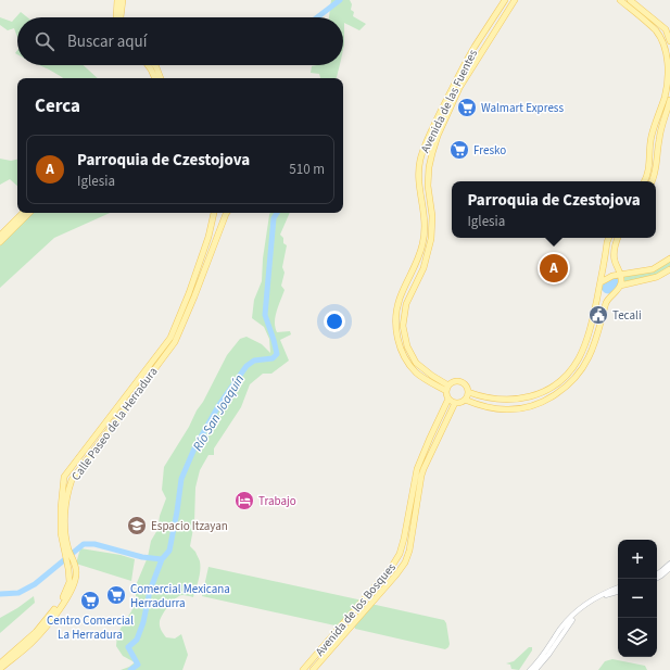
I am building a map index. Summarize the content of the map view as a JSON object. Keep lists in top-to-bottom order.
{
  "streets": {
    "main road": ["Avenida de las Fuentes", "Calle Paseo de la Herradura", "Avenida de los Bosques"]
  },
  "crossings": [
    ["Avenida de las Fuentes", "Avenida de los Bosques"]
  ],
  "water": ["Río San Joaquín"],
  "places": {
    "supermarket": [
      "Walmart Express",
      "Fresko",
      "Comercial Mexicana Herradurra",
      "Centro Comercial La Herradura"
    ],
    "public building": ["Tecali"],
    "hotel": ["Trabajo"],
    "school or university": ["Espacio Itzayan"]
  },
  "page": {
    "search": "Buscar aquí",
    "heading": "Cerca",
    "list": [
      {
        "mark": "A",
        "name": "Parroquia de Czestojova",
        "note": "Iglesia",
        "value": "510 m"
      }
    ],
    "popup": ["Parroquia de Czestojova", "Iglesia"],
    "pins": "A",
    "map_buttons": ["+", "−"]
  }
}
